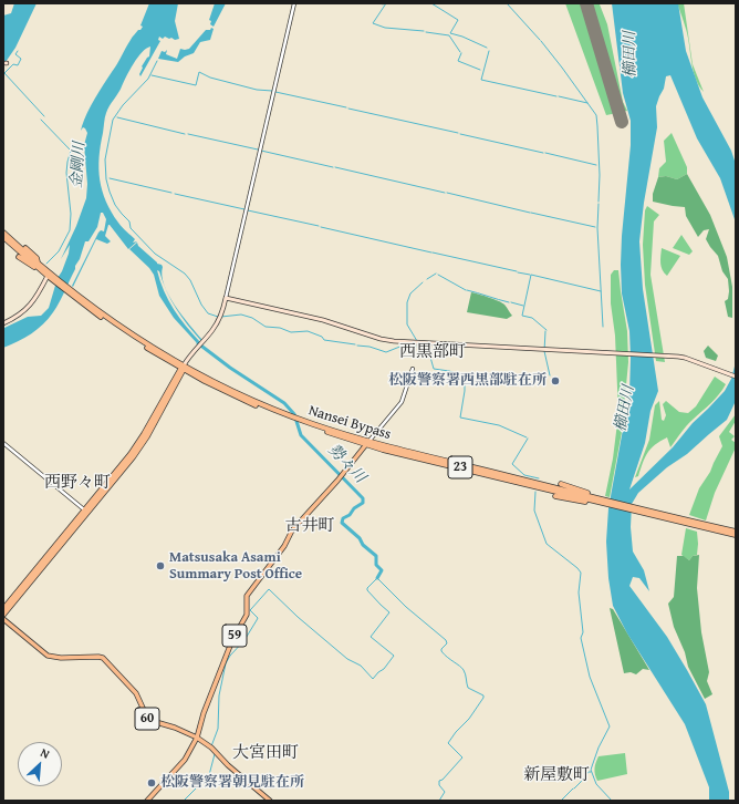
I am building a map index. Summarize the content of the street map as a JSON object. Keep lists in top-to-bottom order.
{
  "streets": {
    "highway": ["Nansei Bypass", "23"],
    "main road": ["59", "60"]
  },
  "crossings": [
    ["Nansei Bypass", "59"],
    ["59", "60"]
  ],
  "districts": [
    "西黒部町",
    "西野々町",
    "古井町",
    "大宮田町",
    "新屋敷町"
  ],
  "water": ["櫛田川", "金剛川", "勢々川"],
  "places": ["松阪警察署西黒部駐在所", "Matsusaka Asami Summary Post Office", "松阪警察署朝見駐在所"],
  "north": "top right"
}
